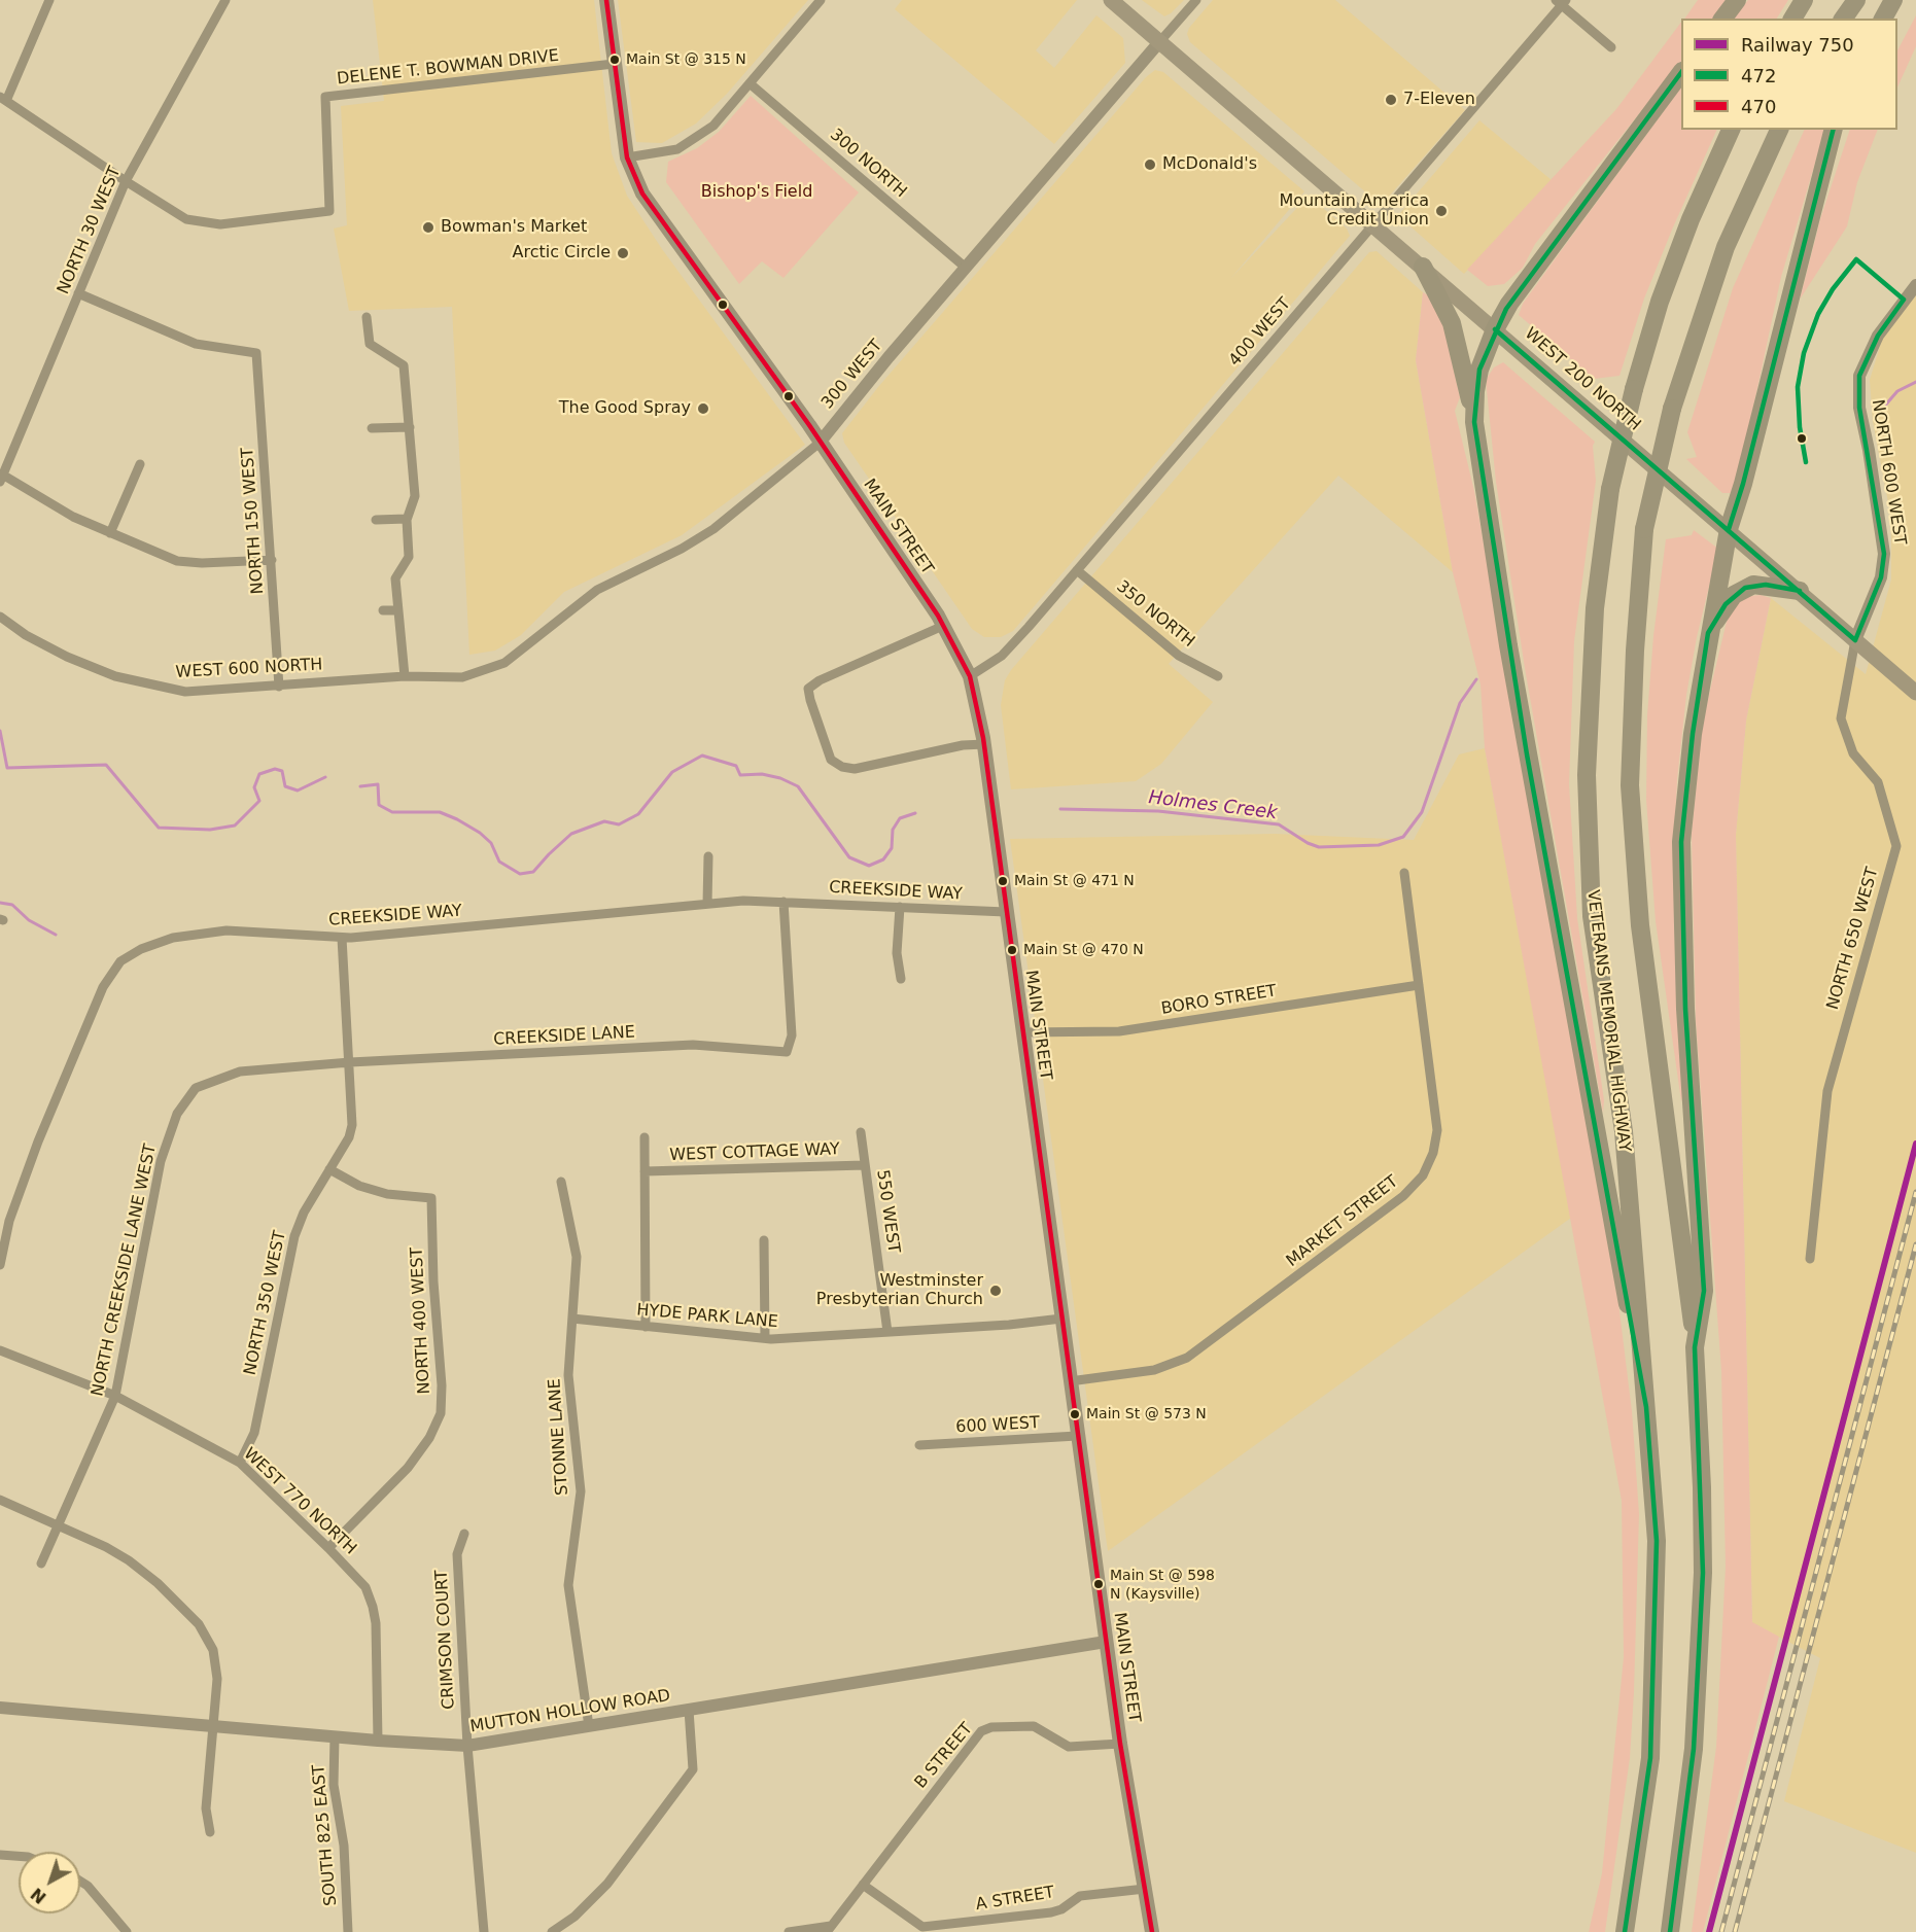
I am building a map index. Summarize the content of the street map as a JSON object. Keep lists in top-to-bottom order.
{
  "streets": {
    "highway": ["VETERANS MEMORIAL HIGHWAY"],
    "main road": ["WEST 200 NORTH", "MAIN STREET"],
    "street": [
      "DELENE T. BOWMAN DRIVE",
      "300 NORTH",
      "NORTH 30 WEST",
      "400 WEST",
      "300 WEST",
      "NORTH 600 WEST",
      "NORTH 150 WEST",
      "350 NORTH",
      "WEST 600 NORTH",
      "CREEKSIDE WAY",
      "NORTH 650 WEST",
      "BORO STREET",
      "CREEKSIDE LANE",
      "WEST COTTAGE WAY",
      "550 WEST",
      "MARKET STREET",
      "NORTH CREEKSIDE LANE WEST",
      "NORTH 350 WEST",
      "HYDE PARK LANE",
      "NORTH 400 WEST",
      "600 WEST",
      "STONNE LANE",
      "WEST 770 NORTH",
      "CRIMSON COURT",
      "MUTTON HOLLOW ROAD",
      "B STREET",
      "SOUTH 825 EAST",
      "A STREET"
    ]
  },
  "crossings": [
    ["DELENE T. BOWMAN DRIVE", "NORTH 30 WEST"],
    ["DELENE T. BOWMAN DRIVE", "MAIN STREET"],
    ["300 NORTH", "300 WEST"],
    ["NORTH 30 WEST", "NORTH 150 WEST"],
    ["400 WEST", "WEST 200 NORTH"],
    ["400 WEST", "MAIN STREET"],
    ["400 WEST", "350 NORTH"],
    ["300 WEST", "WEST 200 NORTH"],
    ["300 WEST", "MAIN STREET"],
    ["300 WEST", "WEST 600 NORTH"],
    ["WEST 200 NORTH", "NORTH 600 WEST"],
    ["WEST 200 NORTH", "NORTH 650 WEST"],
    ["NORTH 600 WEST", "NORTH 650 WEST"],
    ["NORTH 150 WEST", "WEST 600 NORTH"],
    ["MAIN STREET", "CREEKSIDE WAY"],
    ["MAIN STREET", "BORO STREET"],
    ["MAIN STREET", "MARKET STREET"],
    ["MAIN STREET", "HYDE PARK LANE"],
    ["MAIN STREET", "600 WEST"],
    ["MAIN STREET", "MUTTON HOLLOW ROAD"],
    ["MAIN STREET", "B STREET"],
    ["MAIN STREET", "A STREET"],
    ["CREEKSIDE WAY", "CREEKSIDE LANE"],
    ["CREEKSIDE WAY", "NORTH 350 WEST"],
    ["BORO STREET", "MARKET STREET"],
    ["CREEKSIDE LANE", "NORTH CREEKSIDE LANE WEST"],
    ["CREEKSIDE LANE", "NORTH 350 WEST"],
    ["WEST COTTAGE WAY", "550 WEST"],
    ["550 WEST", "HYDE PARK LANE"],
    ["NORTH CREEKSIDE LANE WEST", "WEST 770 NORTH"],
    ["NORTH 350 WEST", "NORTH 400 WEST"],
    ["NORTH 350 WEST", "WEST 770 NORTH"],
    ["HYDE PARK LANE", "STONNE LANE"],
    ["NORTH 400 WEST", "WEST 770 NORTH"],
    ["STONNE LANE", "MUTTON HOLLOW ROAD"],
    ["WEST 770 NORTH", "MUTTON HOLLOW ROAD"],
    ["CRIMSON COURT", "MUTTON HOLLOW ROAD"],
    ["MUTTON HOLLOW ROAD", "SOUTH 825 EAST"]
  ],
  "water": ["Holmes Creek"],
  "parks": ["Bishop's Field"],
  "places": [
    "Main St @ 315 N",
    "7-Eleven",
    "McDonald's",
    "Mountain America Credit Union",
    "Bowman's Market",
    "Arctic Circle",
    "The Good Spray",
    "Main St @ 471 N",
    "Main St @ 470 N",
    "Westminster Presbyterian Church",
    "Main St @ 573 N",
    "Main St @ 598 N (Kaysville)"
  ],
  "lines": ["transit line 470", "transit line 472", "rail line 750"],
  "legend": ["Railway 750", "472", "470"],
  "north": "bottom left"
}
